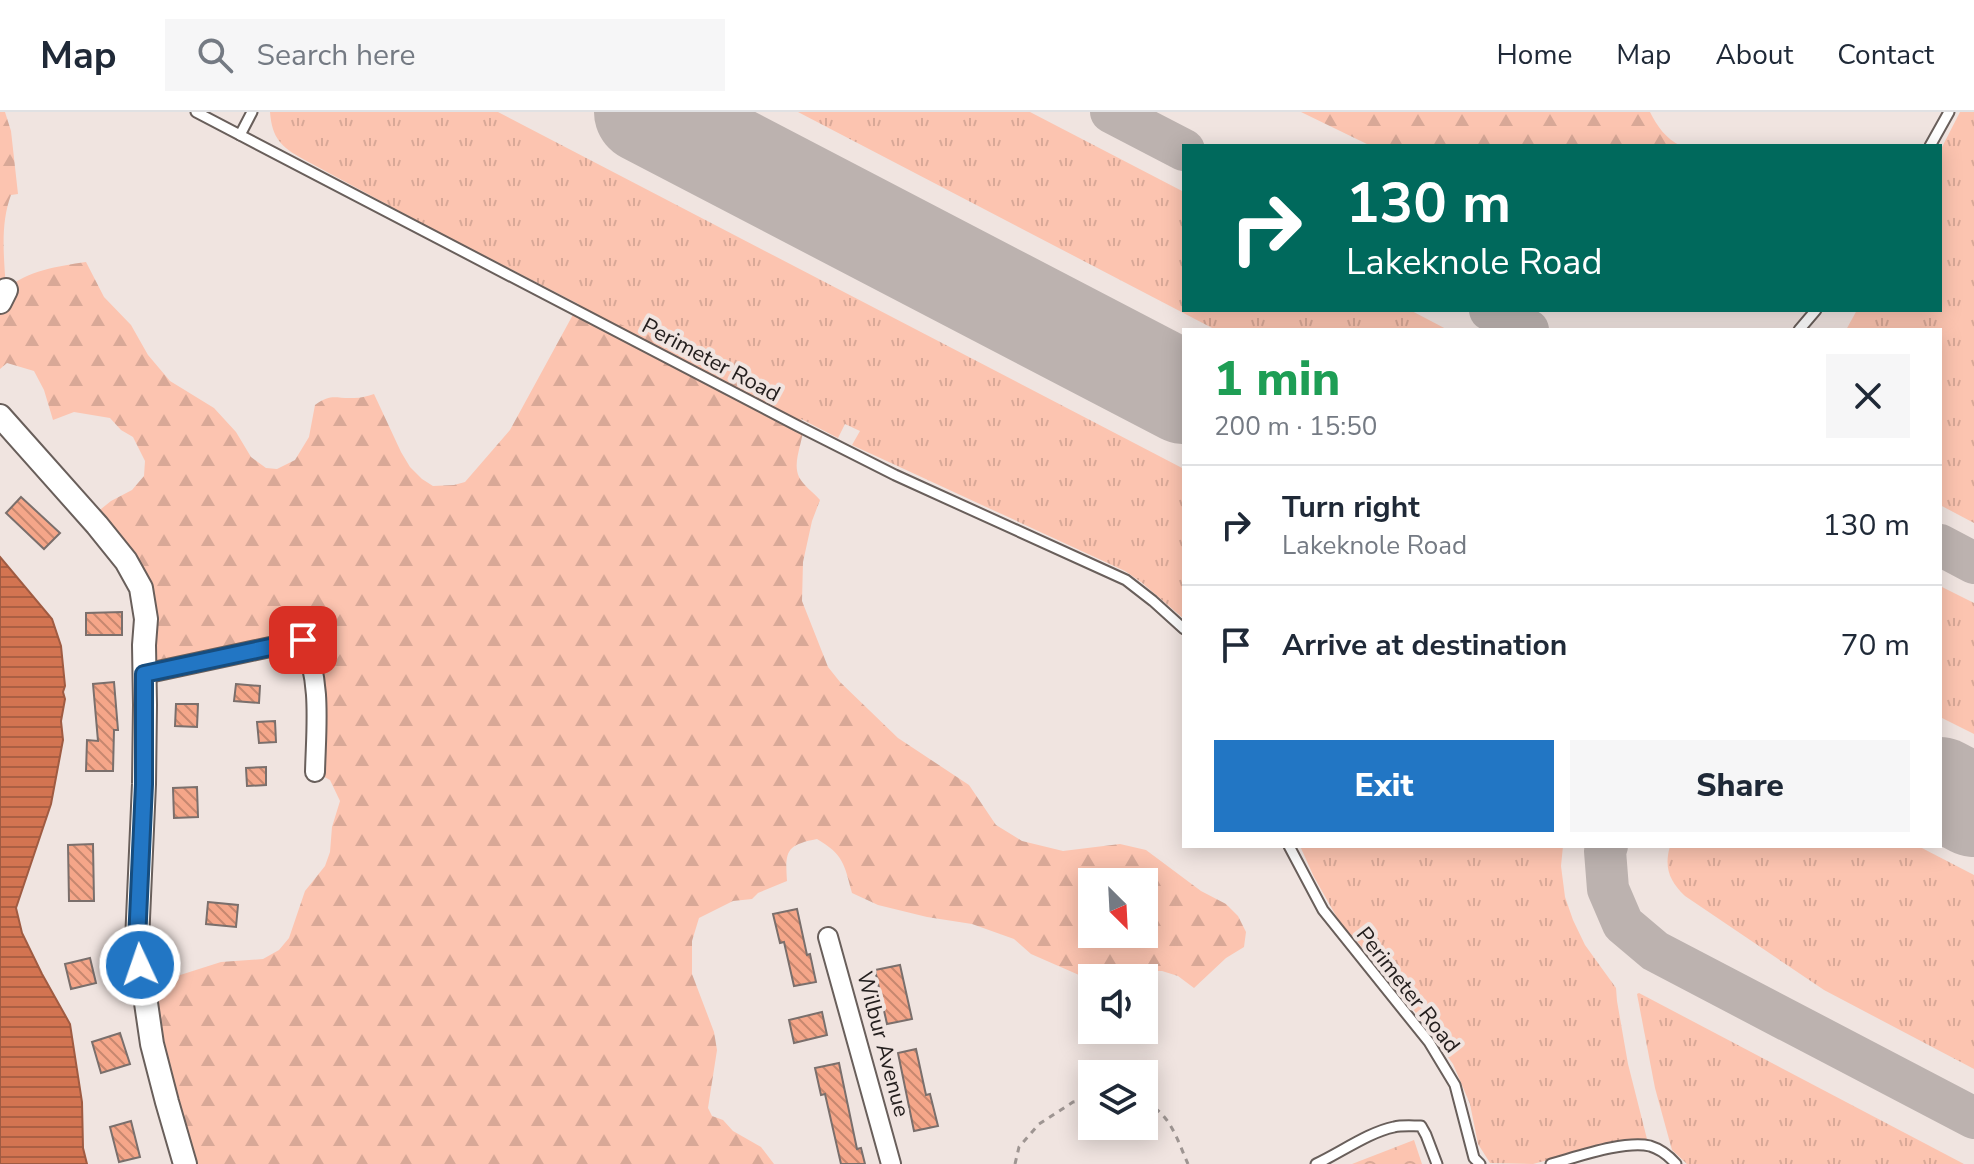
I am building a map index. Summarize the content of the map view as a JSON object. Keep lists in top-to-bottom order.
{
  "streets": {
    "street": ["Wilbur Avenue"],
    "lane": ["Perimeter Road"]
  },
  "north": "bottom right",
  "page": {
    "header": "Map",
    "search": "Search here",
    "nav": [
      "Home",
      "Map",
      "About",
      "Contact"
    ],
    "turn": ["130 m", "Lakeknole Road"],
    "heading": ["1 min", "200 m · 15:50"],
    "list": [
      {
        "name": "Turn right",
        "note": "Lakeknole Road",
        "value": "130 m"
      },
      {
        "name": "Arrive at destination",
        "value": "70 m"
      }
    ],
    "buttons": ["Exit", "Share"]
  }
}
